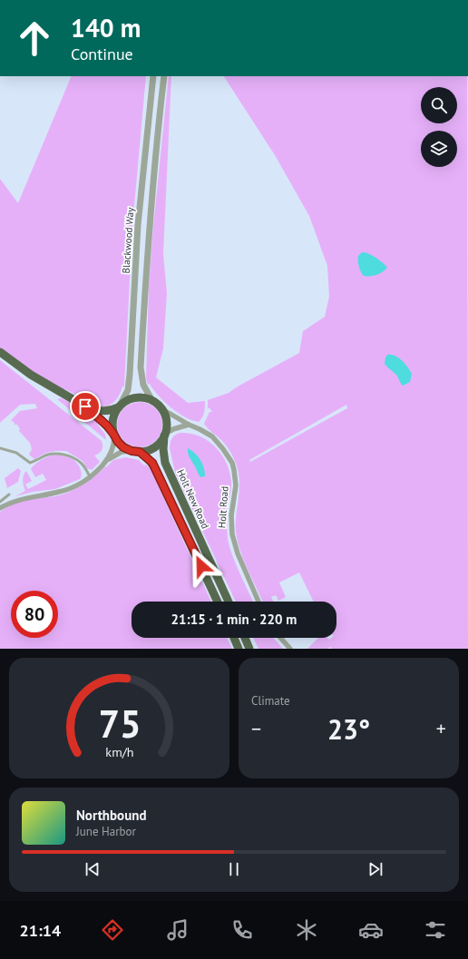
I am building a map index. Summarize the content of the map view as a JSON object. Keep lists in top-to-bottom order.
{
  "streets": {
    "highway": ["Holt New Road"],
    "street": ["Blackwood Way", "Holt Road"]
  },
  "crossings": [
    ["Blackwood Way", "Holt New Road"],
    ["Blackwood Way", "Holt Road"],
    ["Holt New Road", "Holt Road"]
  ],
  "page": {
    "turn": ["140 m", "Continue"],
    "limit": "80",
    "trip": "21:15 · 1 min · 220 m",
    "tile": "Climate",
    "heat": ["−", "23°", "+"],
    "song": ["Northbound", "June Harbor"],
    "tabs": "21:14",
    "gauge": ["75", "km/h"]
  }
}
